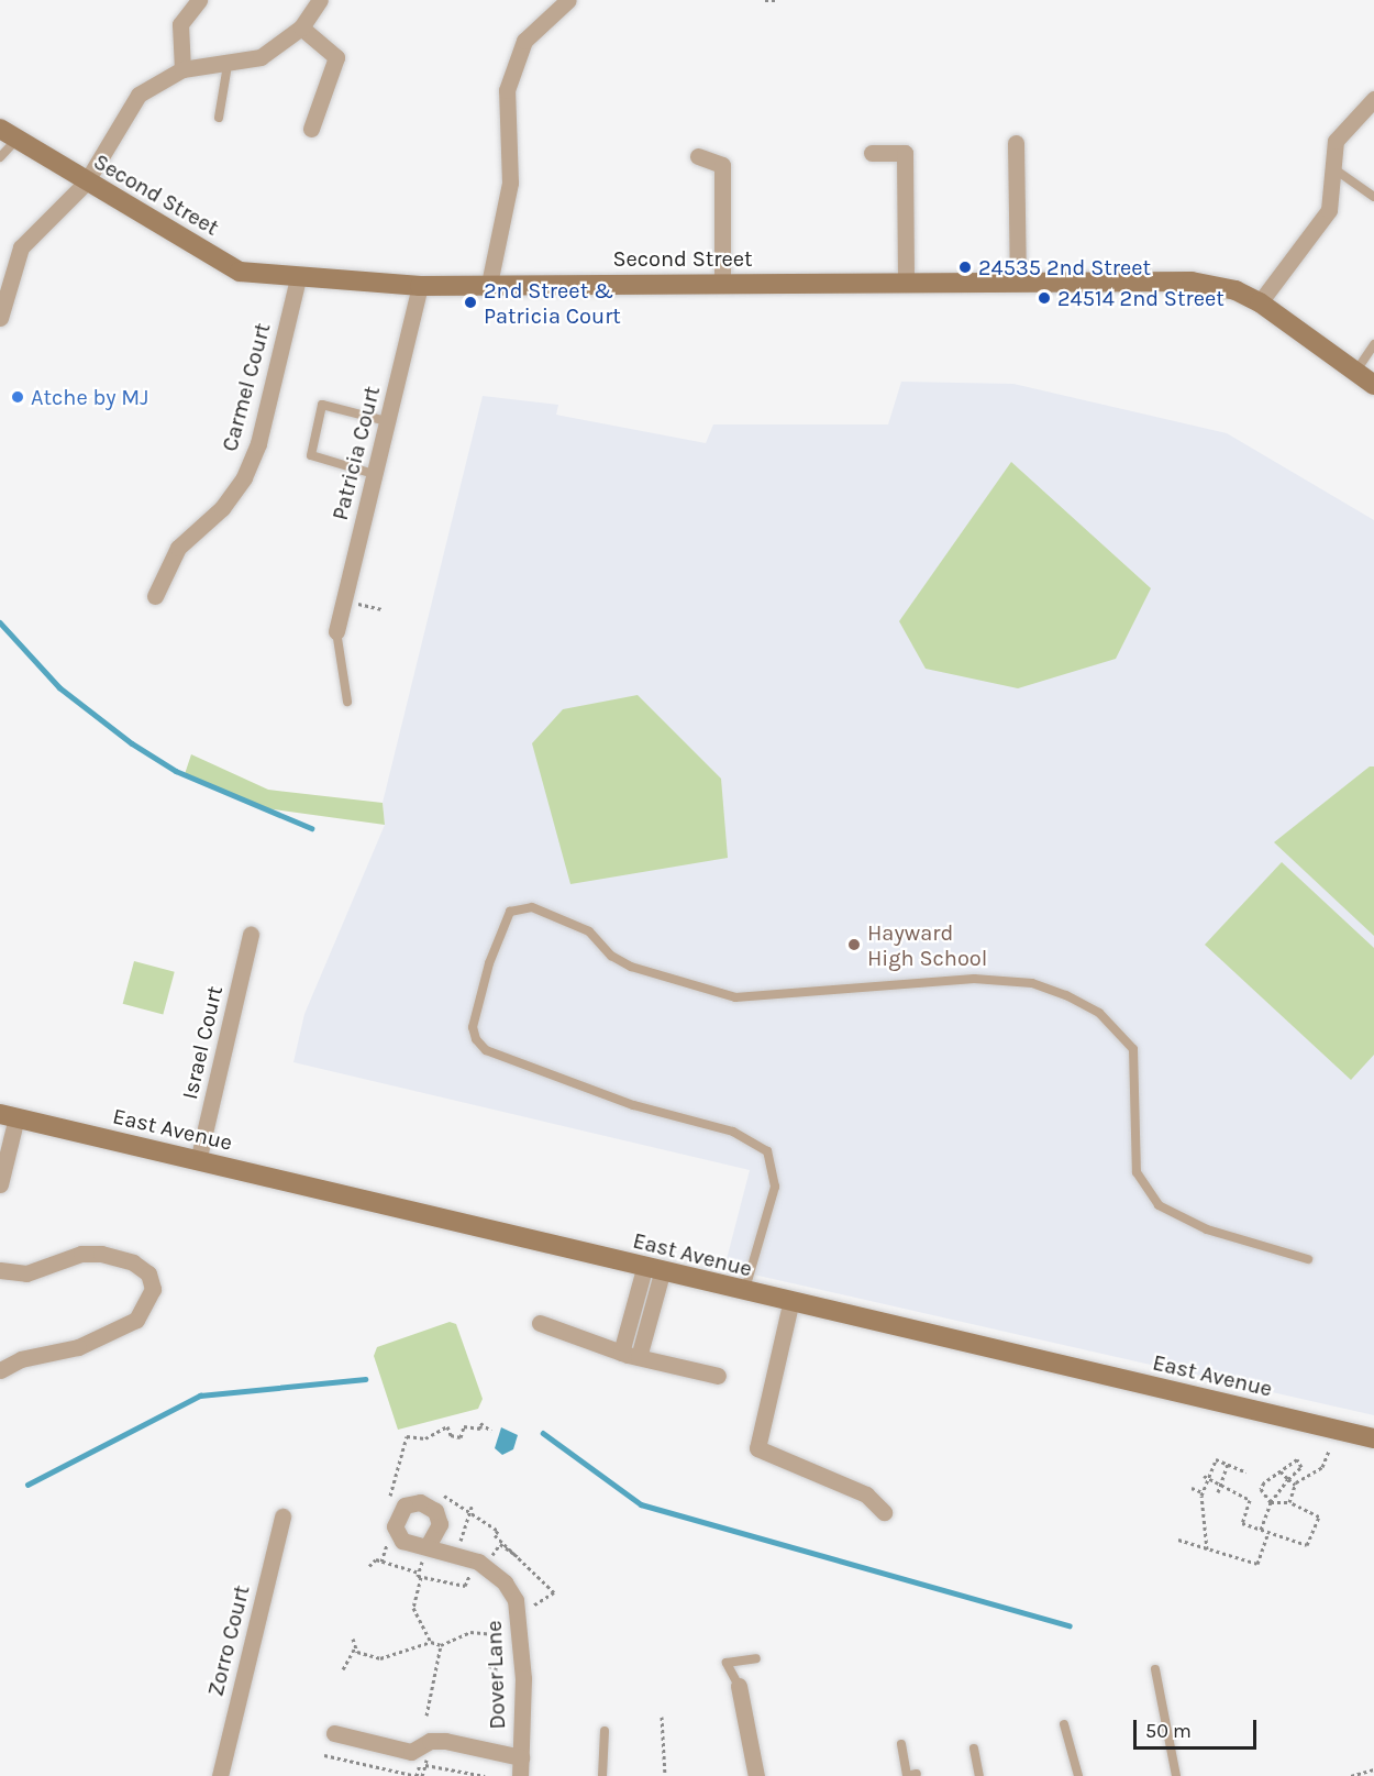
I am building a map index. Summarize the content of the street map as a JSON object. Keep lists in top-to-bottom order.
{
  "streets": {
    "street": [
      "Second Street",
      "Carmel Court",
      "Patricia Court",
      "Israel Court",
      "East Avenue",
      "Zorro Court",
      "Dover Lane"
    ]
  },
  "crossings": [
    ["Second Street", "Carmel Court"],
    ["Second Street", "Patricia Court"],
    ["Israel Court", "East Avenue"]
  ],
  "places": [
    "24535 2nd Street",
    "24514 2nd Street",
    "2nd Street & Patricia Court",
    "Atche by MJ",
    "Hayward High School"
  ],
  "scale_bar": "50 m"
}
